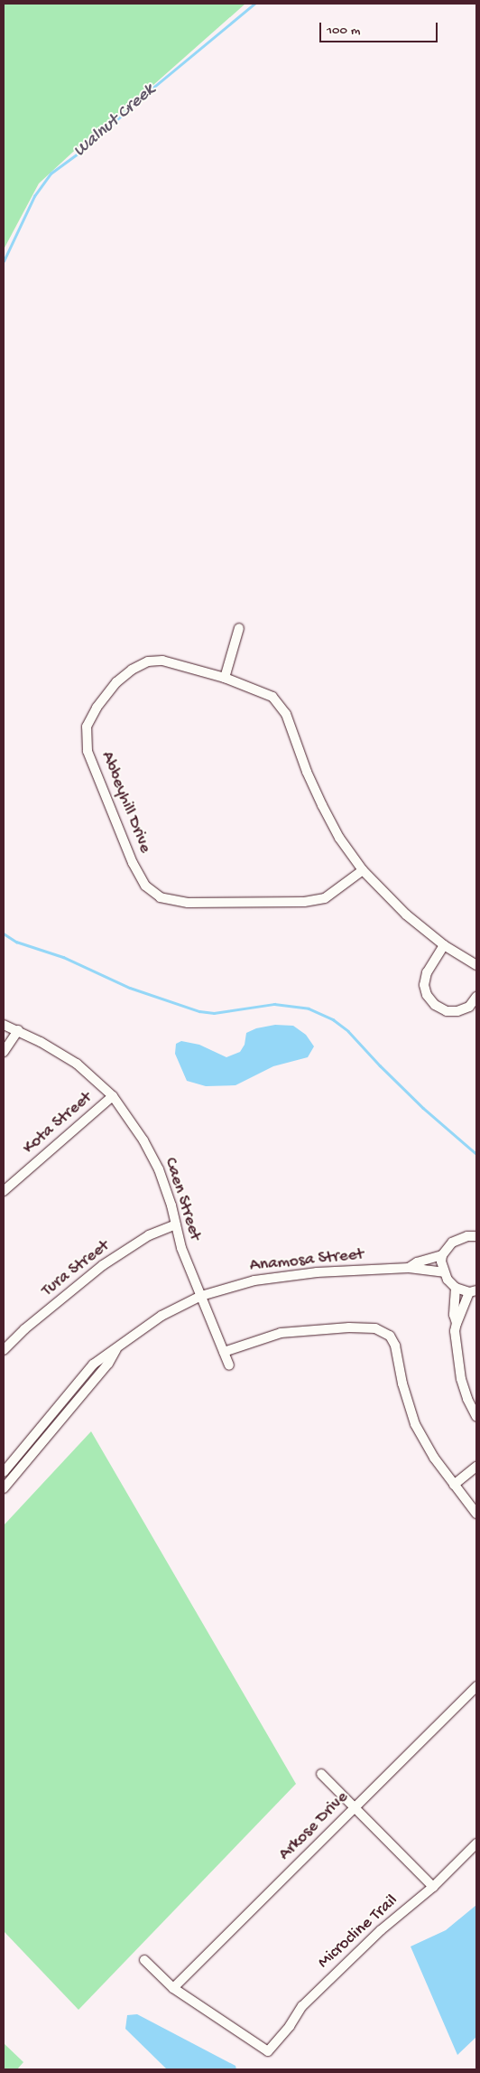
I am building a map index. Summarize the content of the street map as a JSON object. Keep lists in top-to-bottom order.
{
  "streets": {
    "street": [
      "Abbeyhill Drive",
      "Kota Street",
      "Caen Street",
      "Anamosa Street",
      "Tura Street",
      "Arkose Drive",
      "Microcline Trail"
    ]
  },
  "crossings": [
    ["Kota Street", "Caen Street"],
    ["Caen Street", "Anamosa Street"],
    ["Caen Street", "Tura Street"],
    ["Arkose Drive", "Microcline Trail"]
  ],
  "water": ["Walnut Creek"],
  "scale_bar": "100 m"
}
